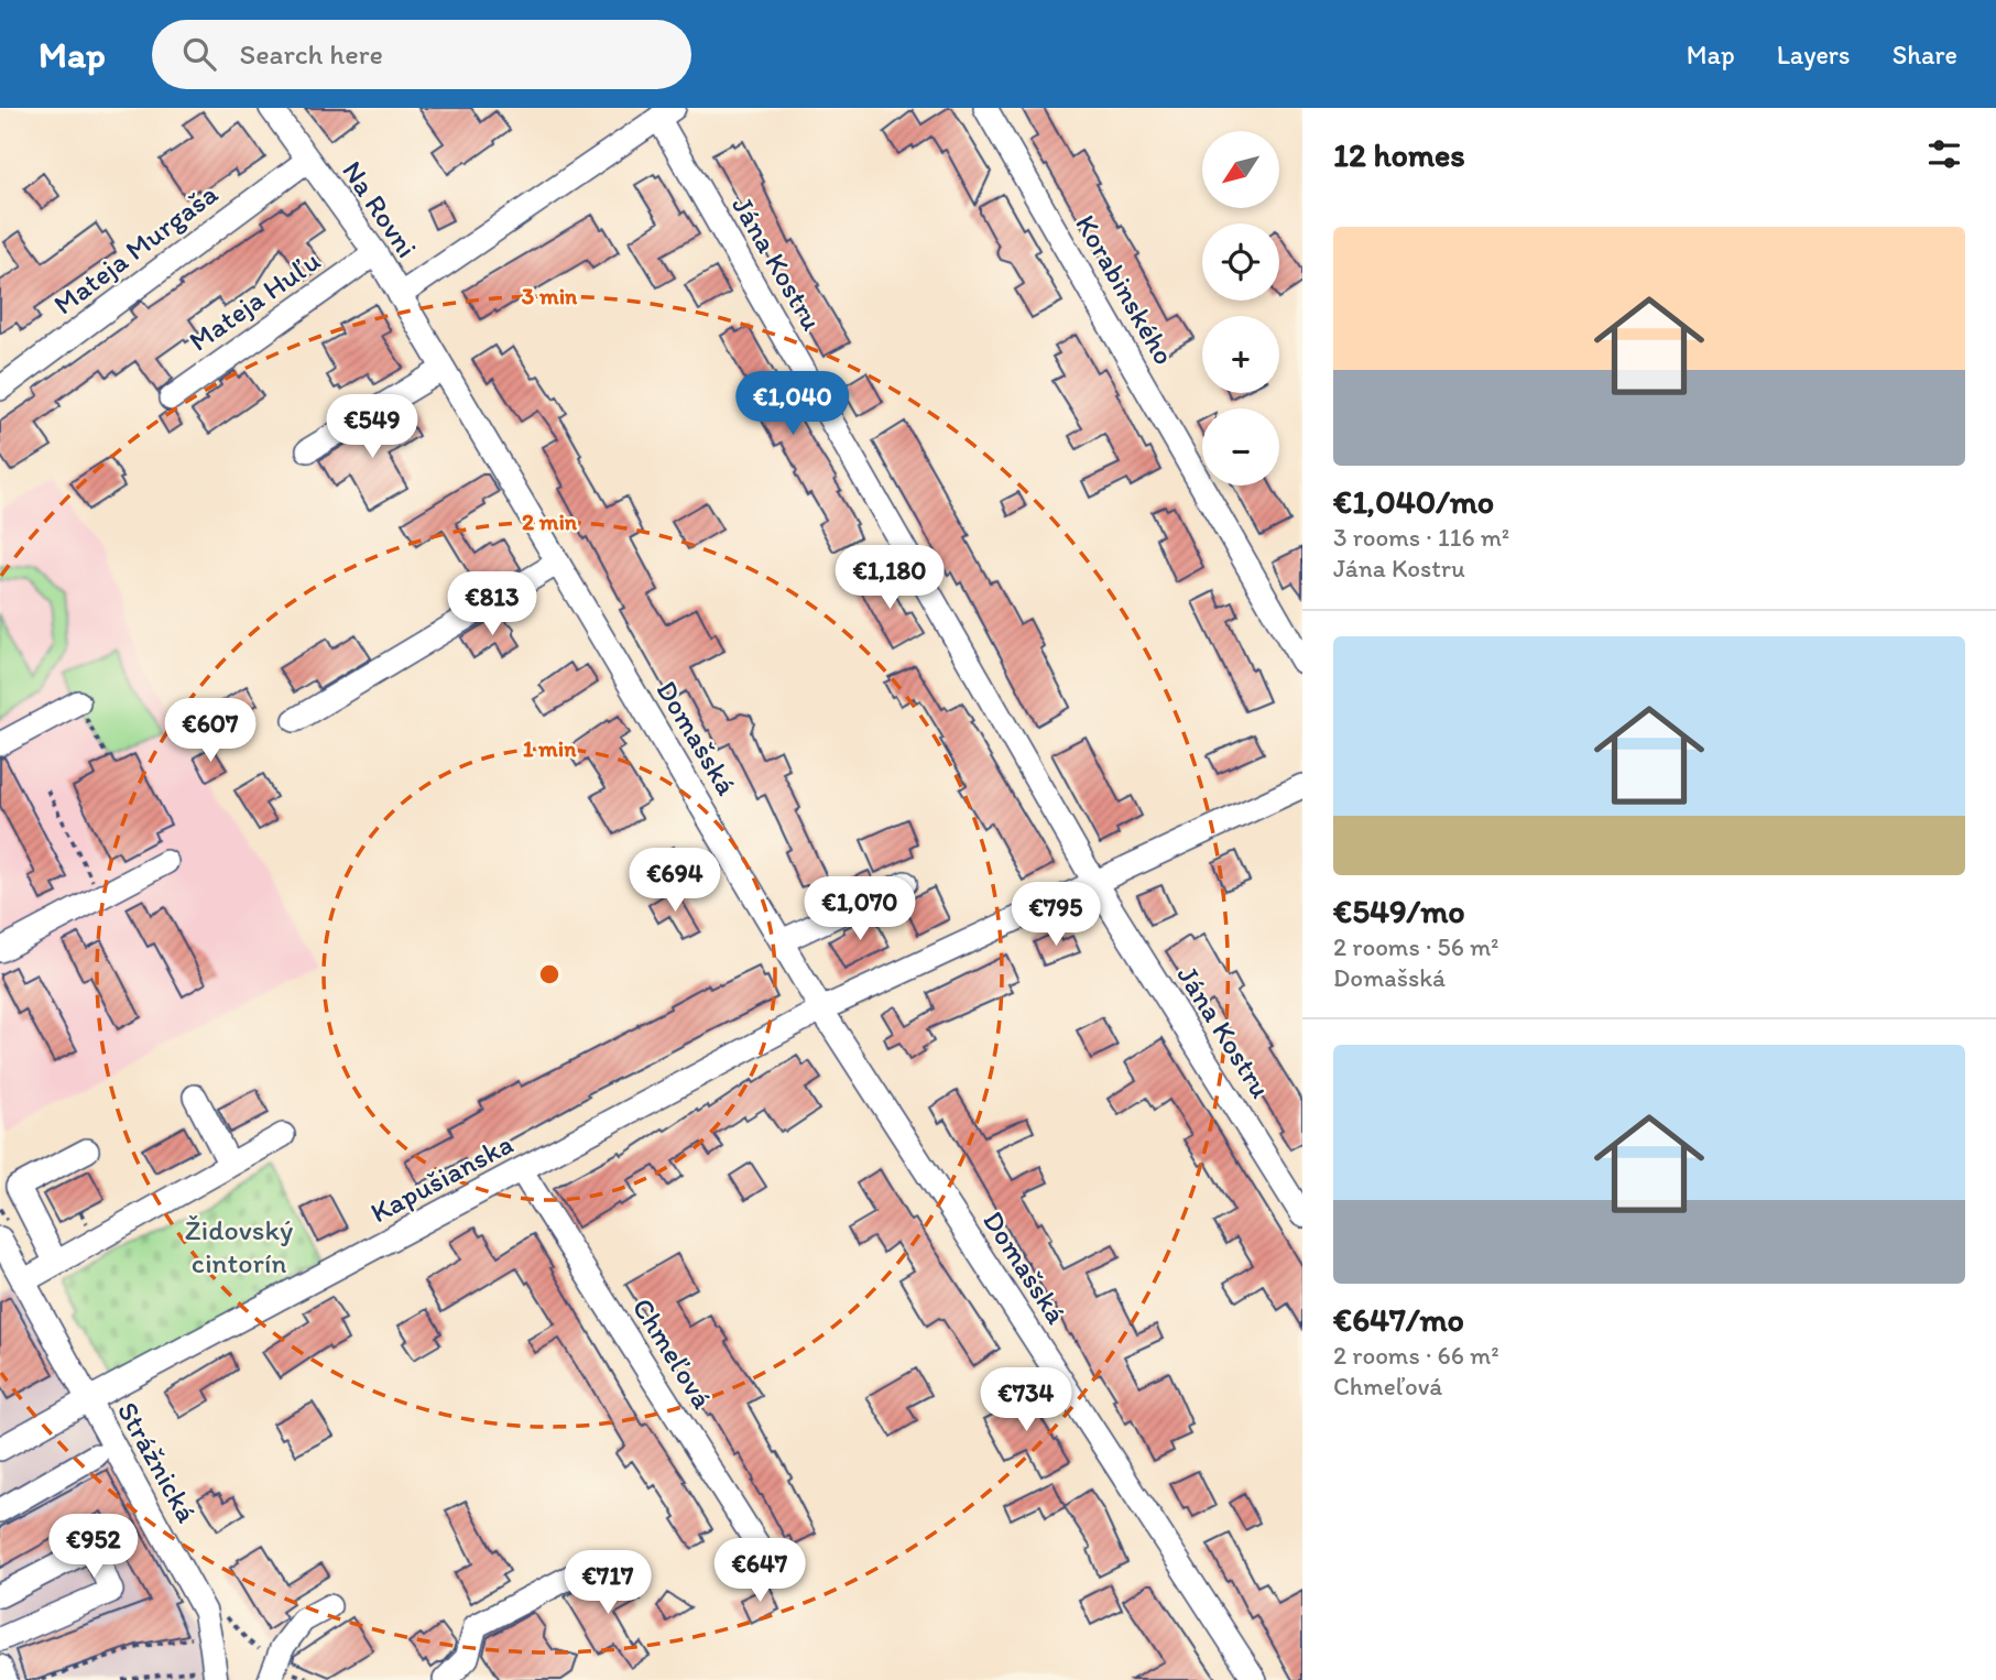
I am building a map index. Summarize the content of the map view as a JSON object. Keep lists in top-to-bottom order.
{
  "streets": {
    "street": [
      "Na Rovni",
      "Mateja Murgaša",
      "Jána Kostru",
      "Korabinského",
      "Mateja Huľu",
      "Domašská",
      "Kapušianska",
      "Chmeľová",
      "Strážnická"
    ]
  },
  "crossings": [
    ["Na Rovni", "Mateja Murgaša"],
    ["Na Rovni", "Mateja Huľu"],
    ["Na Rovni", "Domašská"],
    ["Domašská", "Kapušianska"],
    ["Kapušianska", "Chmeľová"],
    ["Kapušianska", "Strážnická"]
  ],
  "parks": ["Židovský cintorín"],
  "north": "bottom left",
  "page": {
    "header": "Map",
    "search": "Search here",
    "nav": ["Map", "Layers", "Share"],
    "heading": "12 homes",
    "map_buttons": ["+", "−"],
    "list": [
      {
        "name": "€1,040/mo",
        "note": "3 rooms · 116 m² · Jána Kostru"
      },
      {
        "name": "€549/mo",
        "note": "2 rooms · 56 m² · Domašská"
      },
      {
        "name": "€647/mo",
        "note": "2 rooms · 66 m² · Chmeľová"
      }
    ],
    "price": [
      "€1,040",
      "€549",
      "€1,180",
      "€813",
      "€607",
      "€694",
      "€1,070",
      "€795",
      "€734",
      "€952",
      "€647",
      "€717"
    ]
  },
  "rings": ["3 min", "2 min", "1 min"]
}
